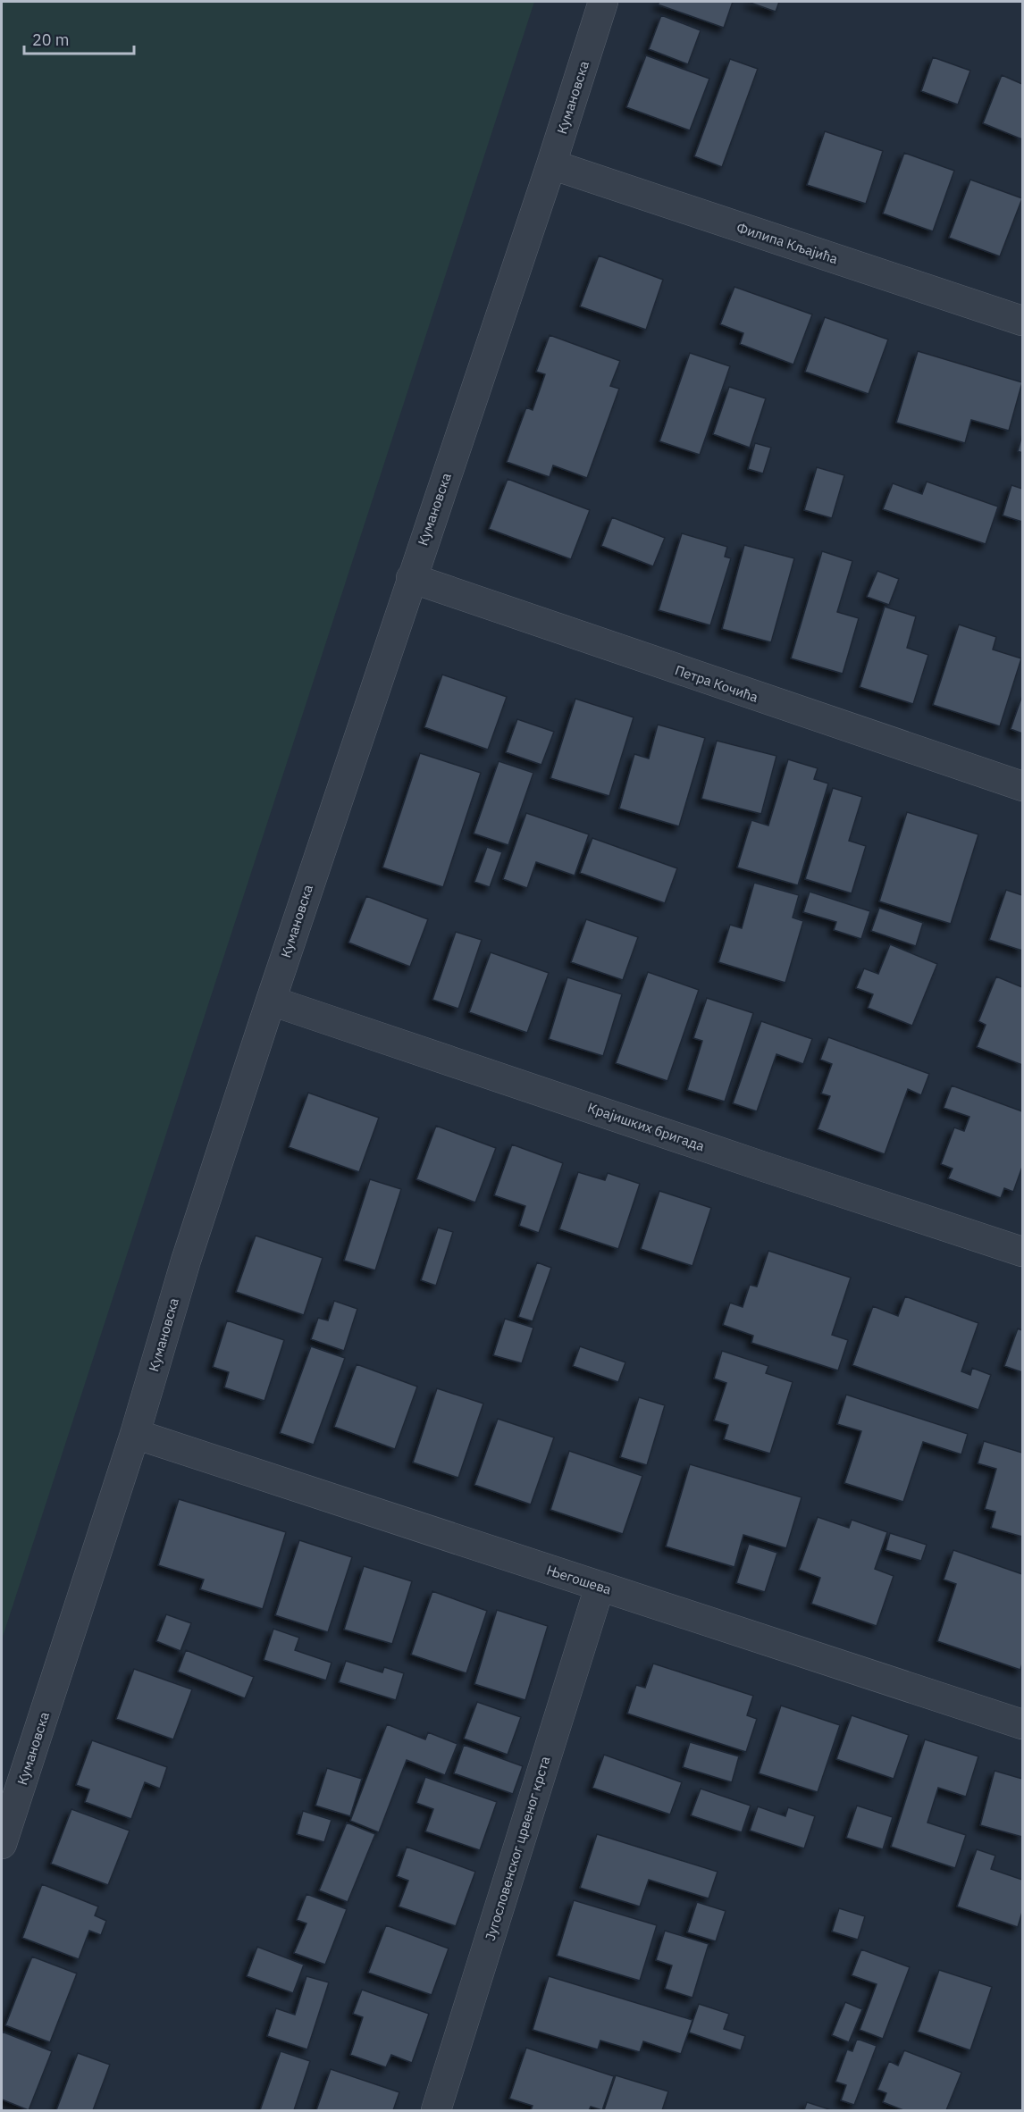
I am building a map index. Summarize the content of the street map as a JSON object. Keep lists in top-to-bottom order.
{
  "streets": {
    "street": [
      "Кумановска",
      "Филипа Кљајића",
      "Петра Кочића",
      "Крајишких бригада",
      "Његошева",
      "Југословенског црвеног крста"
    ]
  },
  "crossings": [
    ["Кумановска", "Филипа Кљајића"],
    ["Кумановска", "Петра Кочића"],
    ["Кумановска", "Крајишких бригада"],
    ["Кумановска", "Његошева"],
    ["Његошева", "Југословенског црвеног крста"]
  ],
  "scale_bar": "20 m"
}
